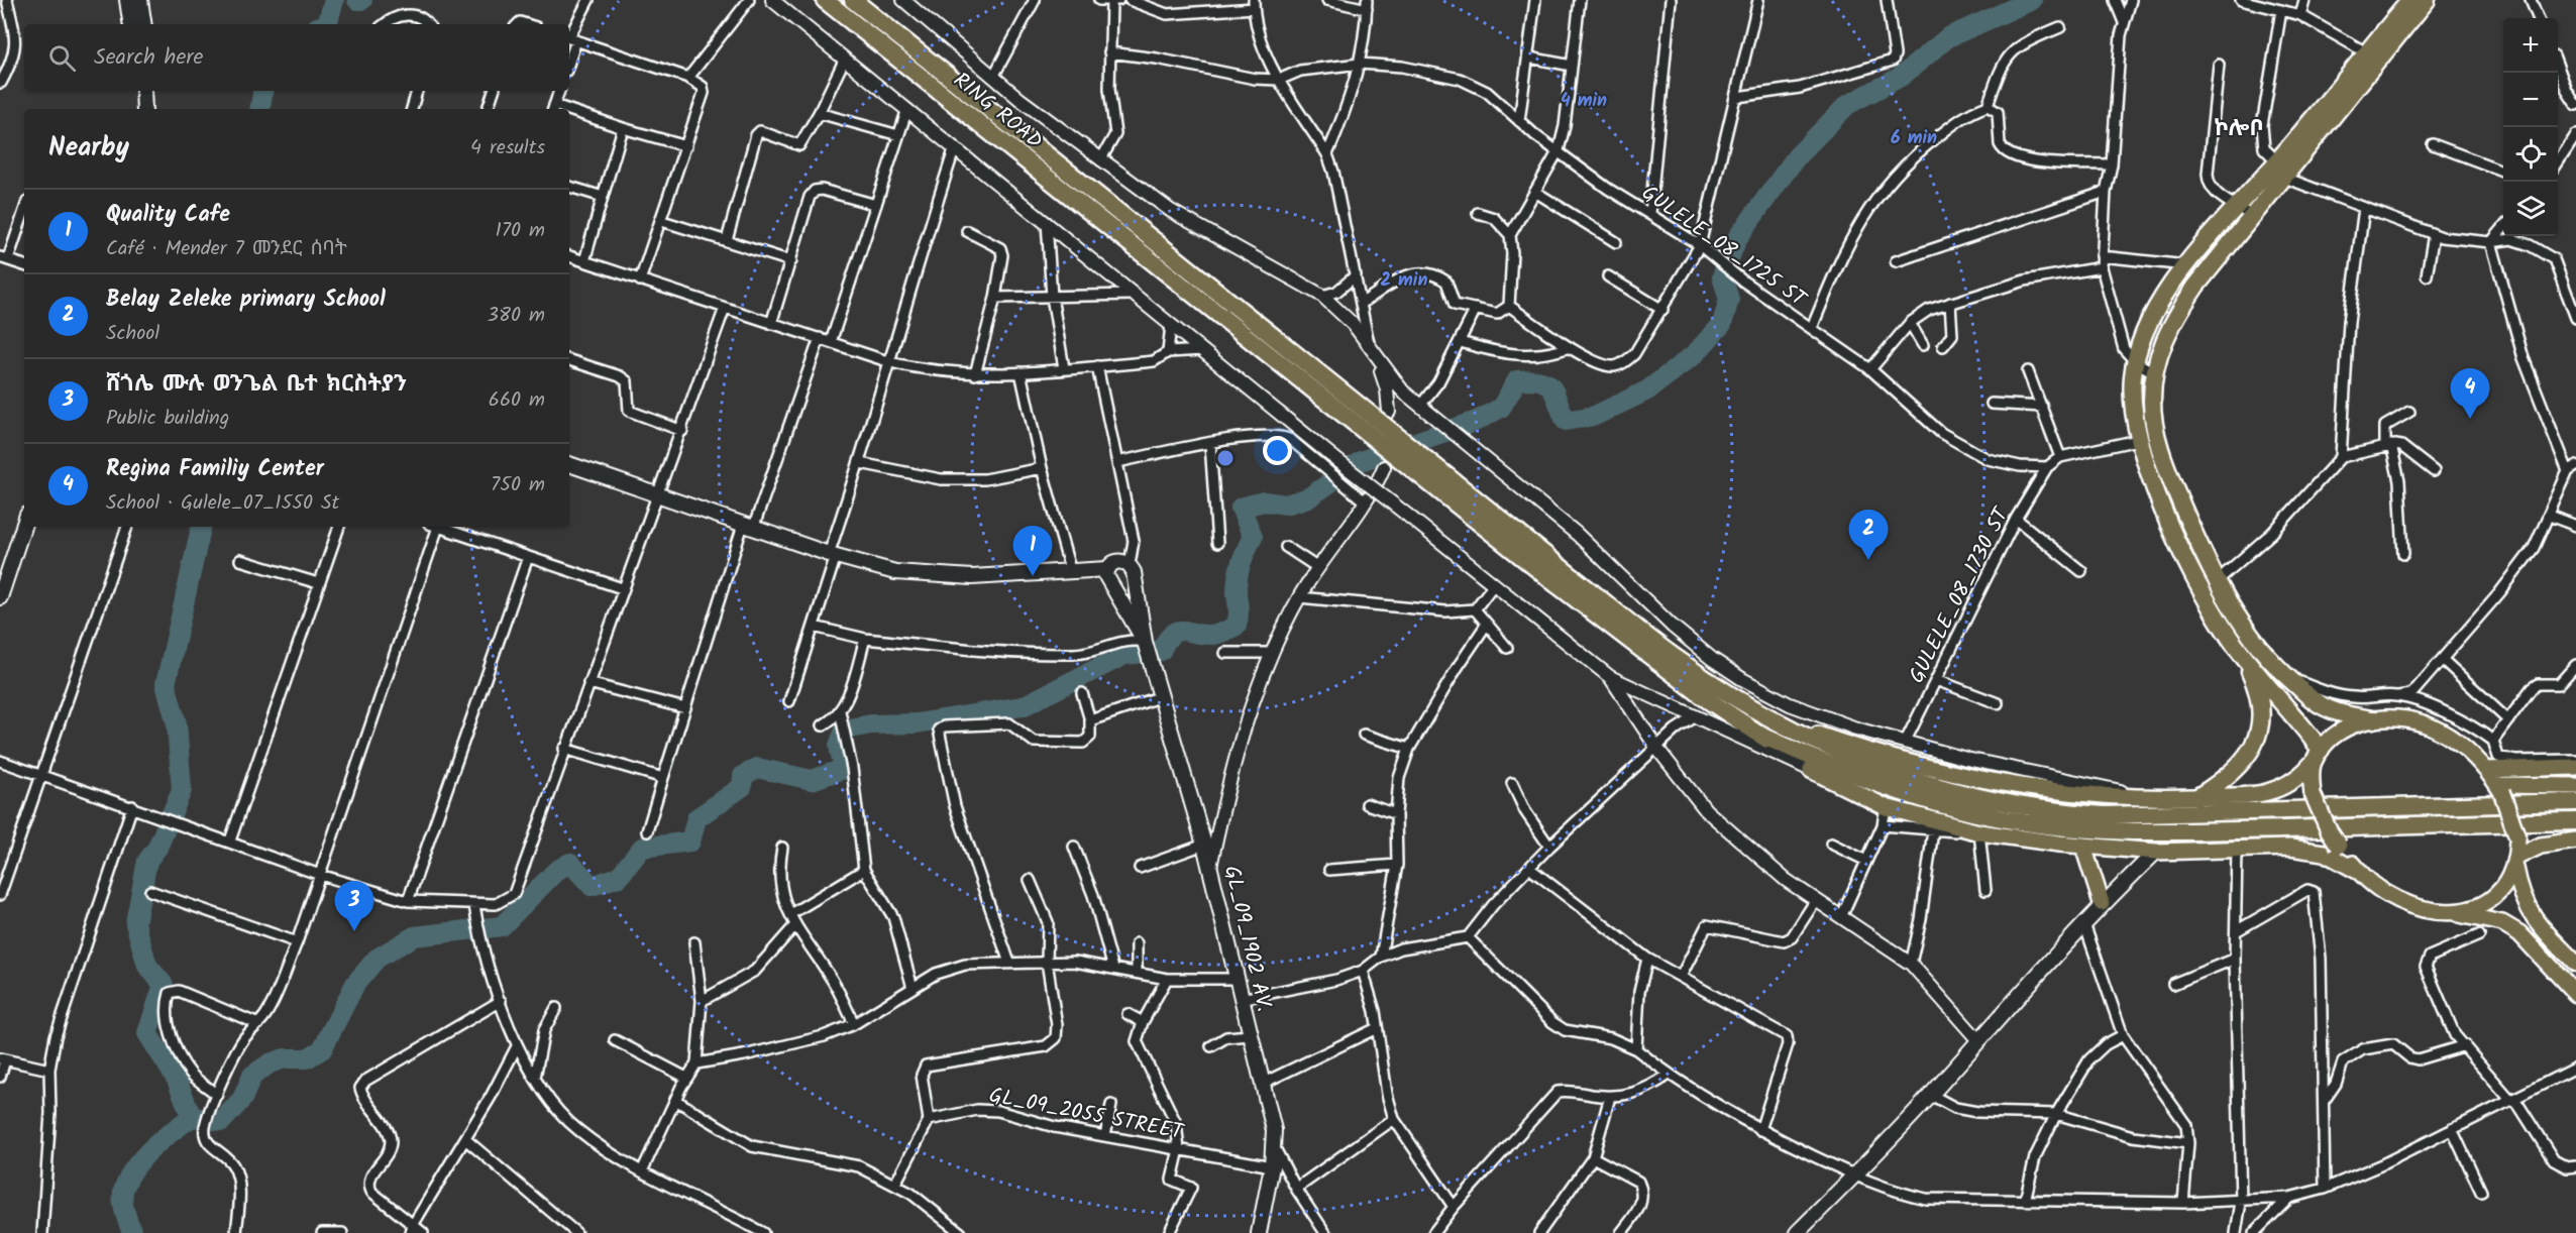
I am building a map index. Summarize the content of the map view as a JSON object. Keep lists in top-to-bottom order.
{
  "streets": {
    "highway": ["RING ROAD"],
    "main road": ["GL_09_1902 AV."],
    "street": ["GULELE_08_1725 ST", "GULELE_08_1730 ST", "GL_09_2055 STREET"]
  },
  "crossings": [
    ["GULELE_08_1725 ST", "GULELE_08_1730 ST"],
    ["GL_09_1902 AV.", "GL_09_2055 STREET"]
  ],
  "districts": ["ኮሎቦ"],
  "page": {
    "map_buttons": ["+", "−"],
    "search": "Search here",
    "heading": ["Nearby", "4 results"],
    "list": [
      {
        "mark": "1",
        "name": "Quality Cafe",
        "note": "Café · Mender 7 መንደር ሰባት",
        "value": "170 m"
      },
      {
        "mark": "2",
        "name": "Belay Zeleke primary School",
        "note": "School",
        "value": "380 m"
      },
      {
        "mark": "3",
        "name": "ሸጎሌ ሙሉ ወንጌል ቤተ ክርስትያን",
        "note": "Public building",
        "value": "660 m"
      },
      {
        "mark": "4",
        "name": "Regina Familiy Center",
        "note": "School · Gulele_07_1550 St",
        "value": "750 m"
      }
    ],
    "pins": [
      "4",
      "2",
      "1",
      "3"
    ]
  },
  "rings": ["4 min", "6 min", "2 min"]
}
